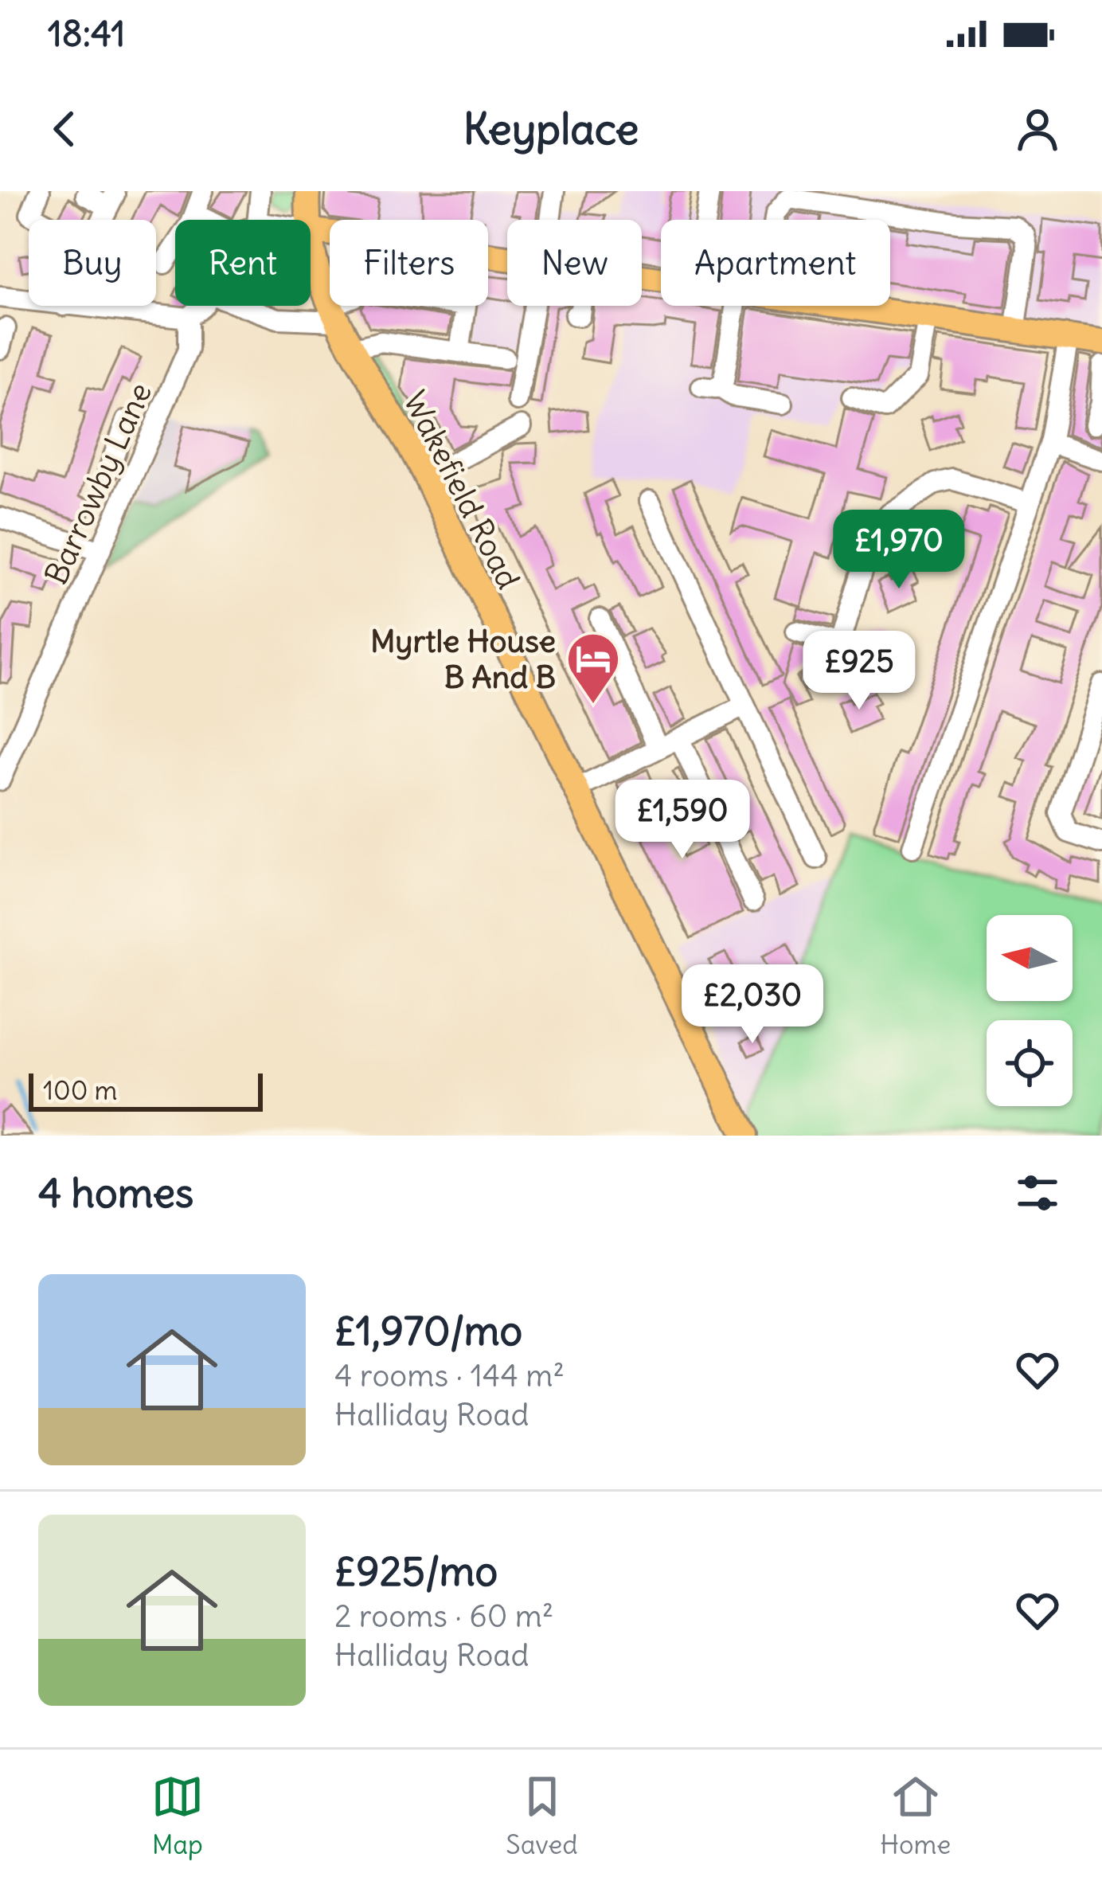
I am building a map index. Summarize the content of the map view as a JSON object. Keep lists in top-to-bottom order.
{
  "streets": {
    "main road": ["Wakefield Road"],
    "street": ["Barrowby Lane"]
  },
  "places": {
    "hotel": ["Myrtle House B And B"]
  },
  "scale_bar": "100 m",
  "north": "left",
  "page": {
    "status": "18:41",
    "header": "Keyplace",
    "chip": [
      "Buy",
      "Rent",
      "Filters",
      "New",
      "Apartment"
    ],
    "price": [
      "£1,970",
      "£925",
      "£1,590",
      "£2,030"
    ],
    "scale": "100 m",
    "heading": "4 homes",
    "list": [
      {
        "name": "£1,970/mo",
        "note": "4 rooms · 144 m² · Halliday Road"
      },
      {
        "name": "£925/mo",
        "note": "2 rooms · 60 m² · Halliday Road"
      }
    ],
    "tabs": ["Map", "Saved", "Home"]
  }
}
